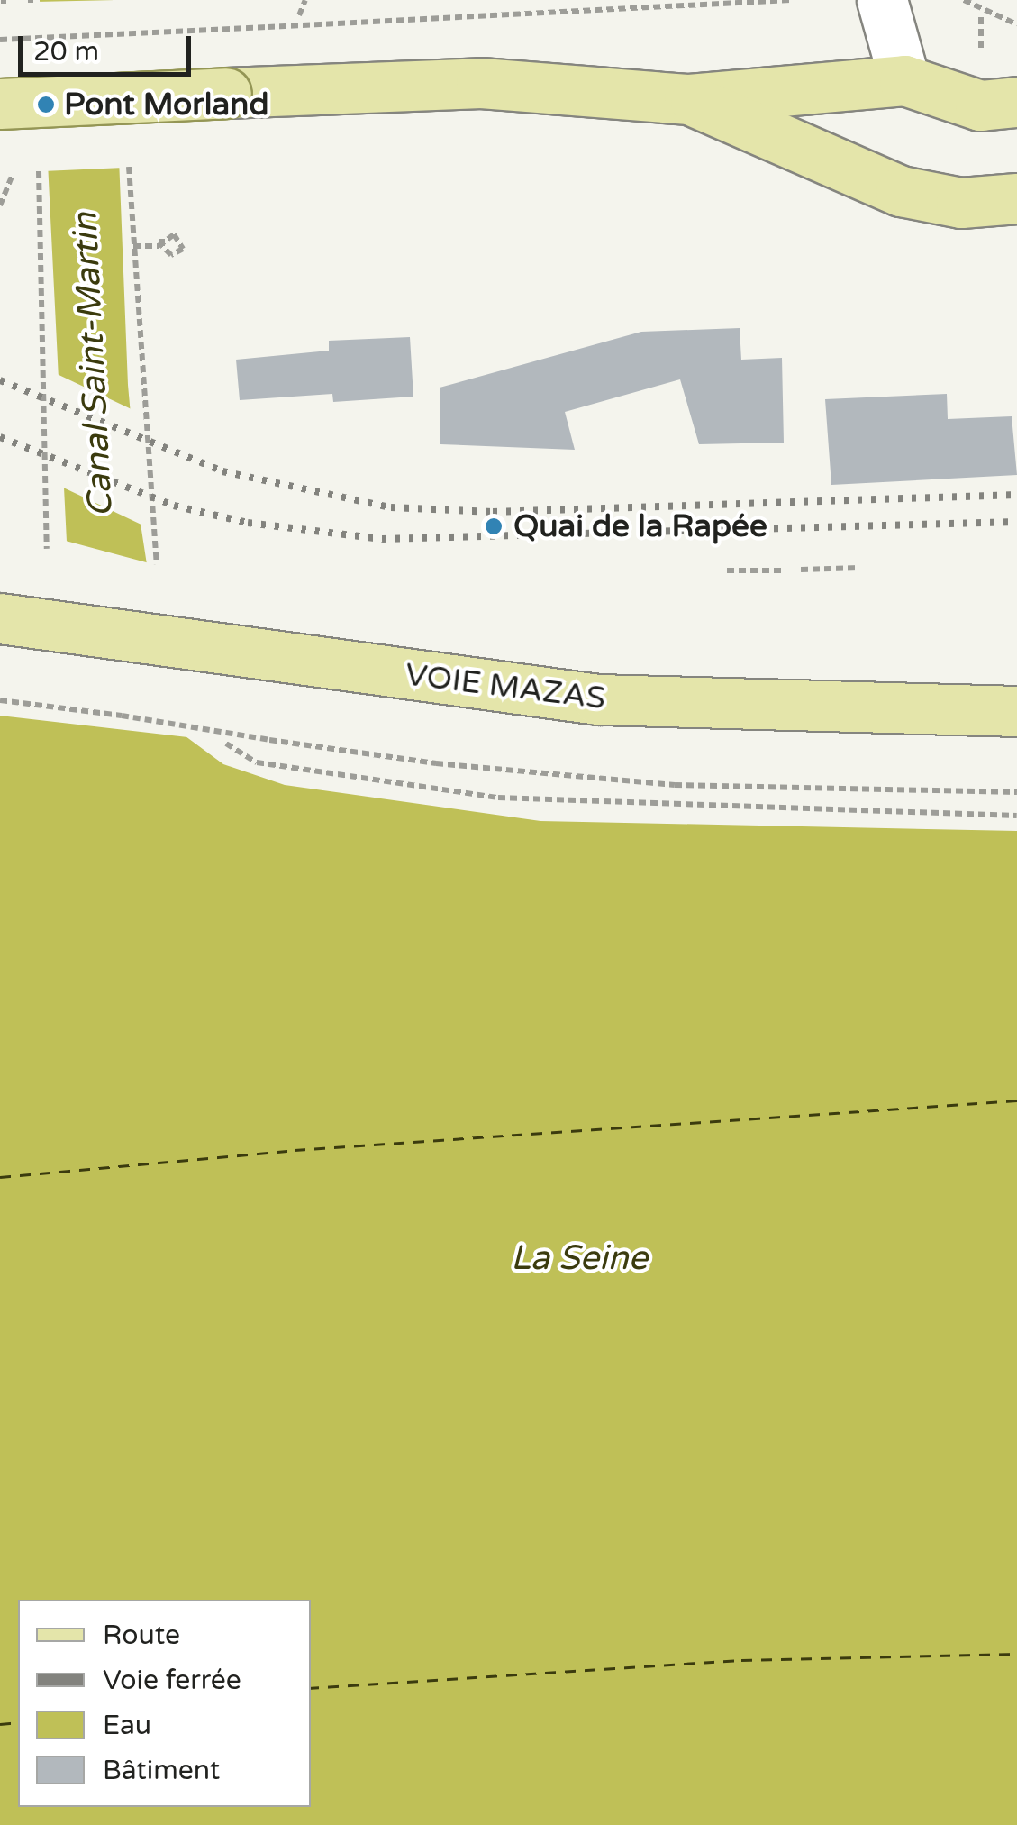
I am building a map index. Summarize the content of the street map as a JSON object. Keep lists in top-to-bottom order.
{
  "streets": {
    "main road": ["VOIE MAZAS"]
  },
  "water": ["Canal Saint-Martin", "La Seine"],
  "places": ["Pont Morland", "Quai de la Rapée"],
  "legend": [
    "Route",
    "Voie ferrée",
    "Eau",
    "Bâtiment"
  ],
  "scale_bar": "20 m"
}
